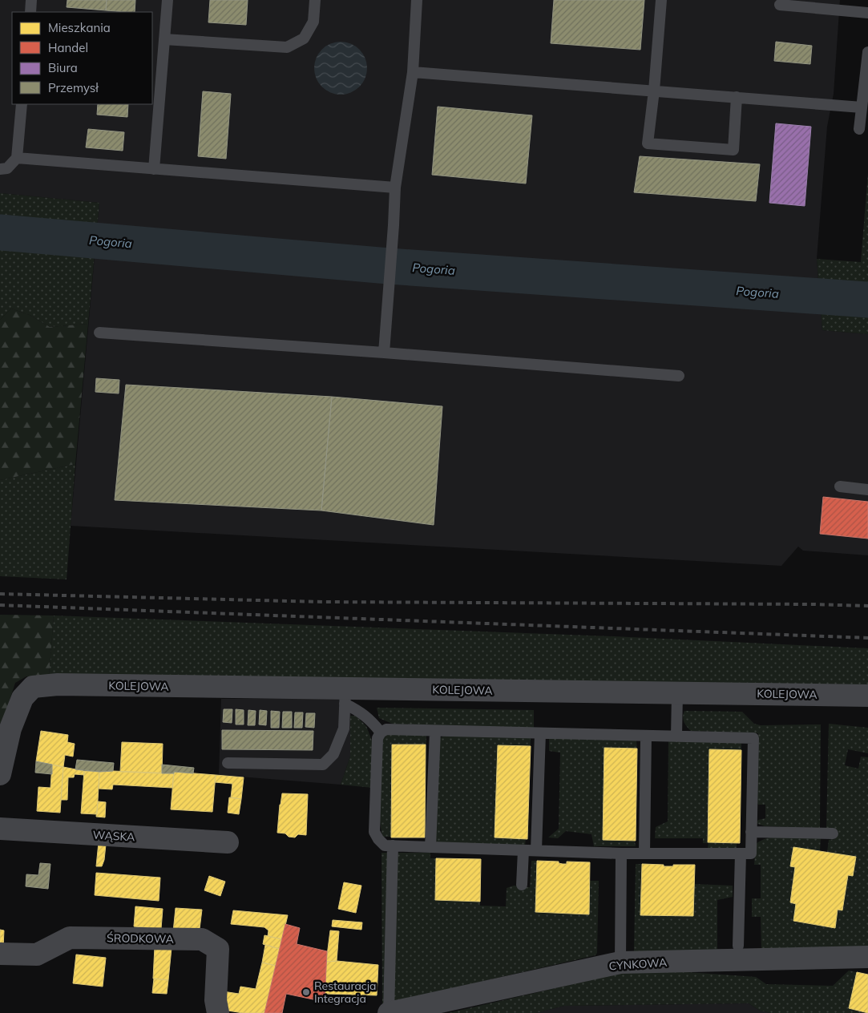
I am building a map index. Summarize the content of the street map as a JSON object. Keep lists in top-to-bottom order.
{
  "streets": {
    "street": [
      "KOLEJOWA",
      "WĄSKA",
      "ŚRODKOWA",
      "CYNKOWA"
    ]
  },
  "water": ["Pogoria"],
  "places": ["Restauracja Integracja"],
  "legend": [
    "Mieszkania",
    "Handel",
    "Biura",
    "Przemysł"
  ]
}
